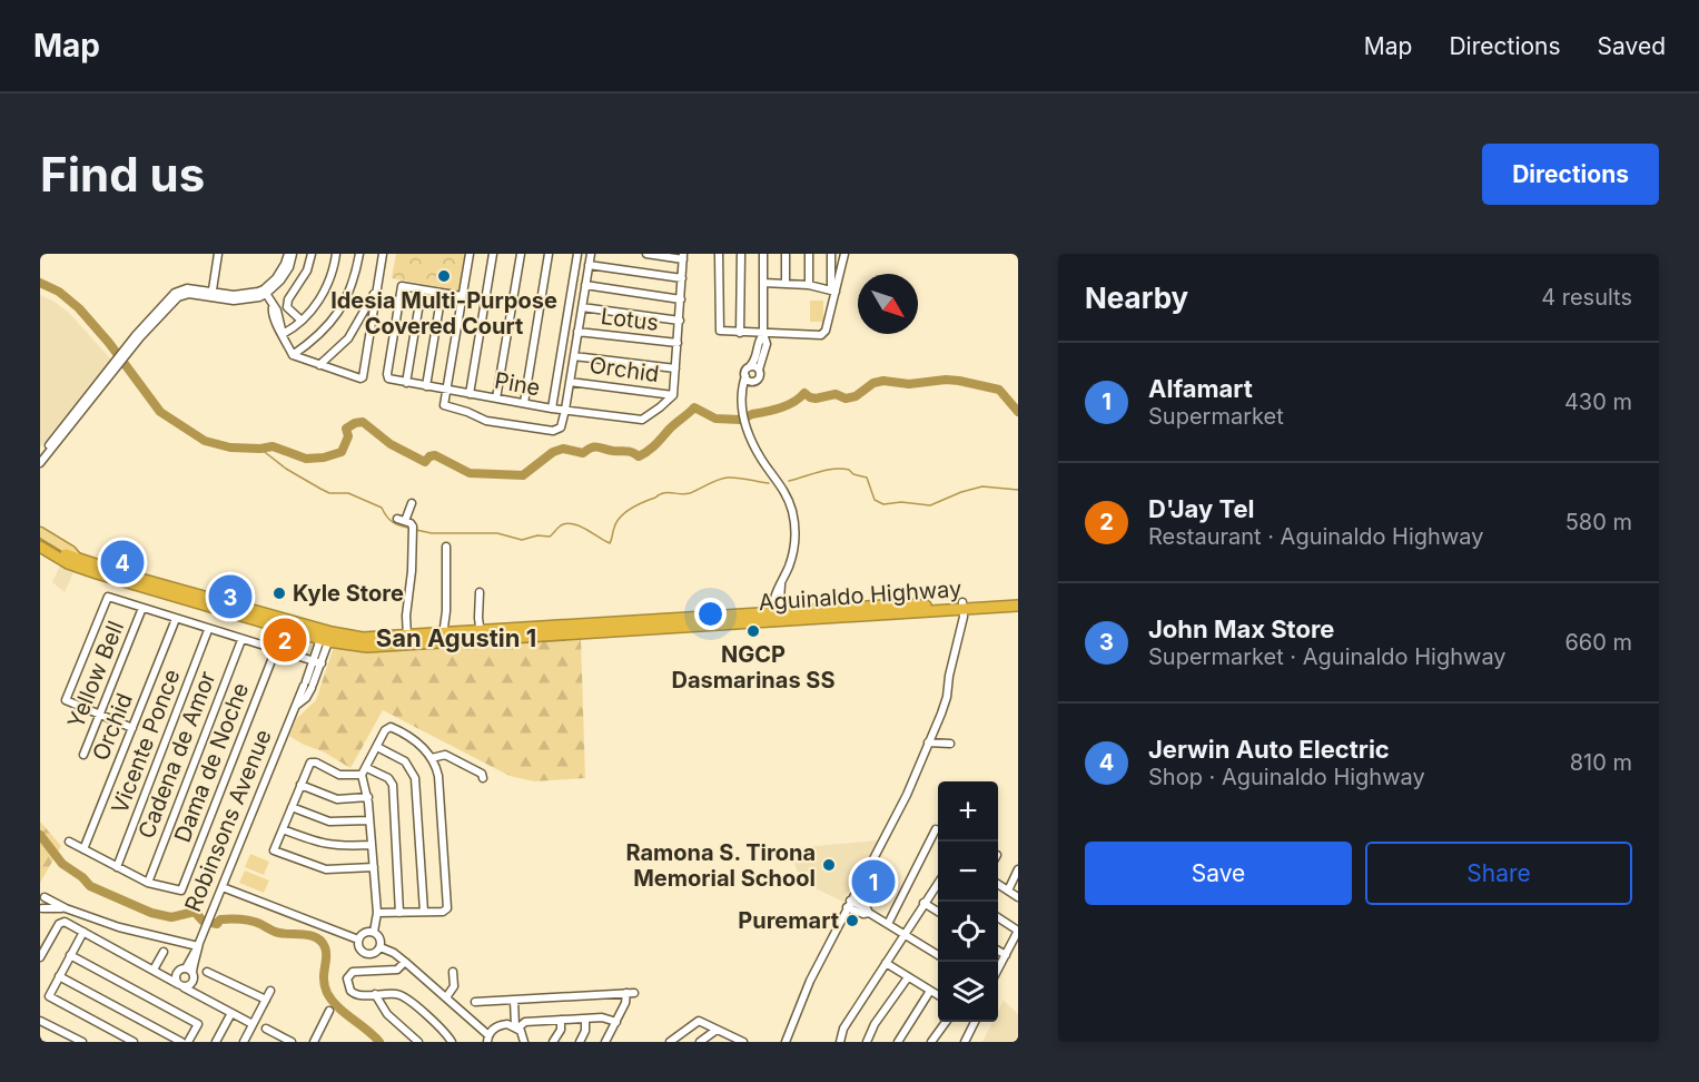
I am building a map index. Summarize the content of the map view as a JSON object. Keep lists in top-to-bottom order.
{
  "streets": {
    "highway": ["Aguinaldo Highway"],
    "street": [
      "Lotus",
      "Orchid",
      "Pine",
      "Yellow Bell",
      "Vicente Ponce",
      "Cadena de Amor",
      "Dama de Noche",
      "Robinsons Avenue"
    ]
  },
  "crossings": [
    ["Orchid", "Pine"],
    ["Aguinaldo Highway", "Robinsons Avenue"],
    ["Cadena de Amor", "Dama de Noche"]
  ],
  "districts": ["San Agustin 1"],
  "places": [
    "Idesia Multi-Purpose Covered Court",
    "Kyle Store",
    "NGCP Dasmarinas SS",
    "Ramona S. Tirona Memorial School",
    "Puremart"
  ],
  "north": "bottom right",
  "page": {
    "header": "Map",
    "nav": ["Map", "Directions", "Saved"],
    "buttons": [
      "Directions",
      ["Save", "Share"]
    ],
    "title": "Find us",
    "heading": ["Nearby", "4 results"],
    "list": [
      {
        "mark": "1",
        "name": "Alfamart",
        "note": "Supermarket",
        "value": "430 m"
      },
      {
        "mark": "2",
        "name": "D'Jay Tel",
        "note": "Restaurant · Aguinaldo Highway",
        "value": "580 m"
      },
      {
        "mark": "3",
        "name": "John Max Store",
        "note": "Supermarket · Aguinaldo Highway",
        "value": "660 m"
      },
      {
        "mark": "4",
        "name": "Jerwin Auto Electric",
        "note": "Shop · Aguinaldo Highway",
        "value": "810 m"
      }
    ],
    "pins": [
      "4",
      "3",
      "2",
      "1"
    ],
    "map_buttons": ["+", "−"]
  }
}
